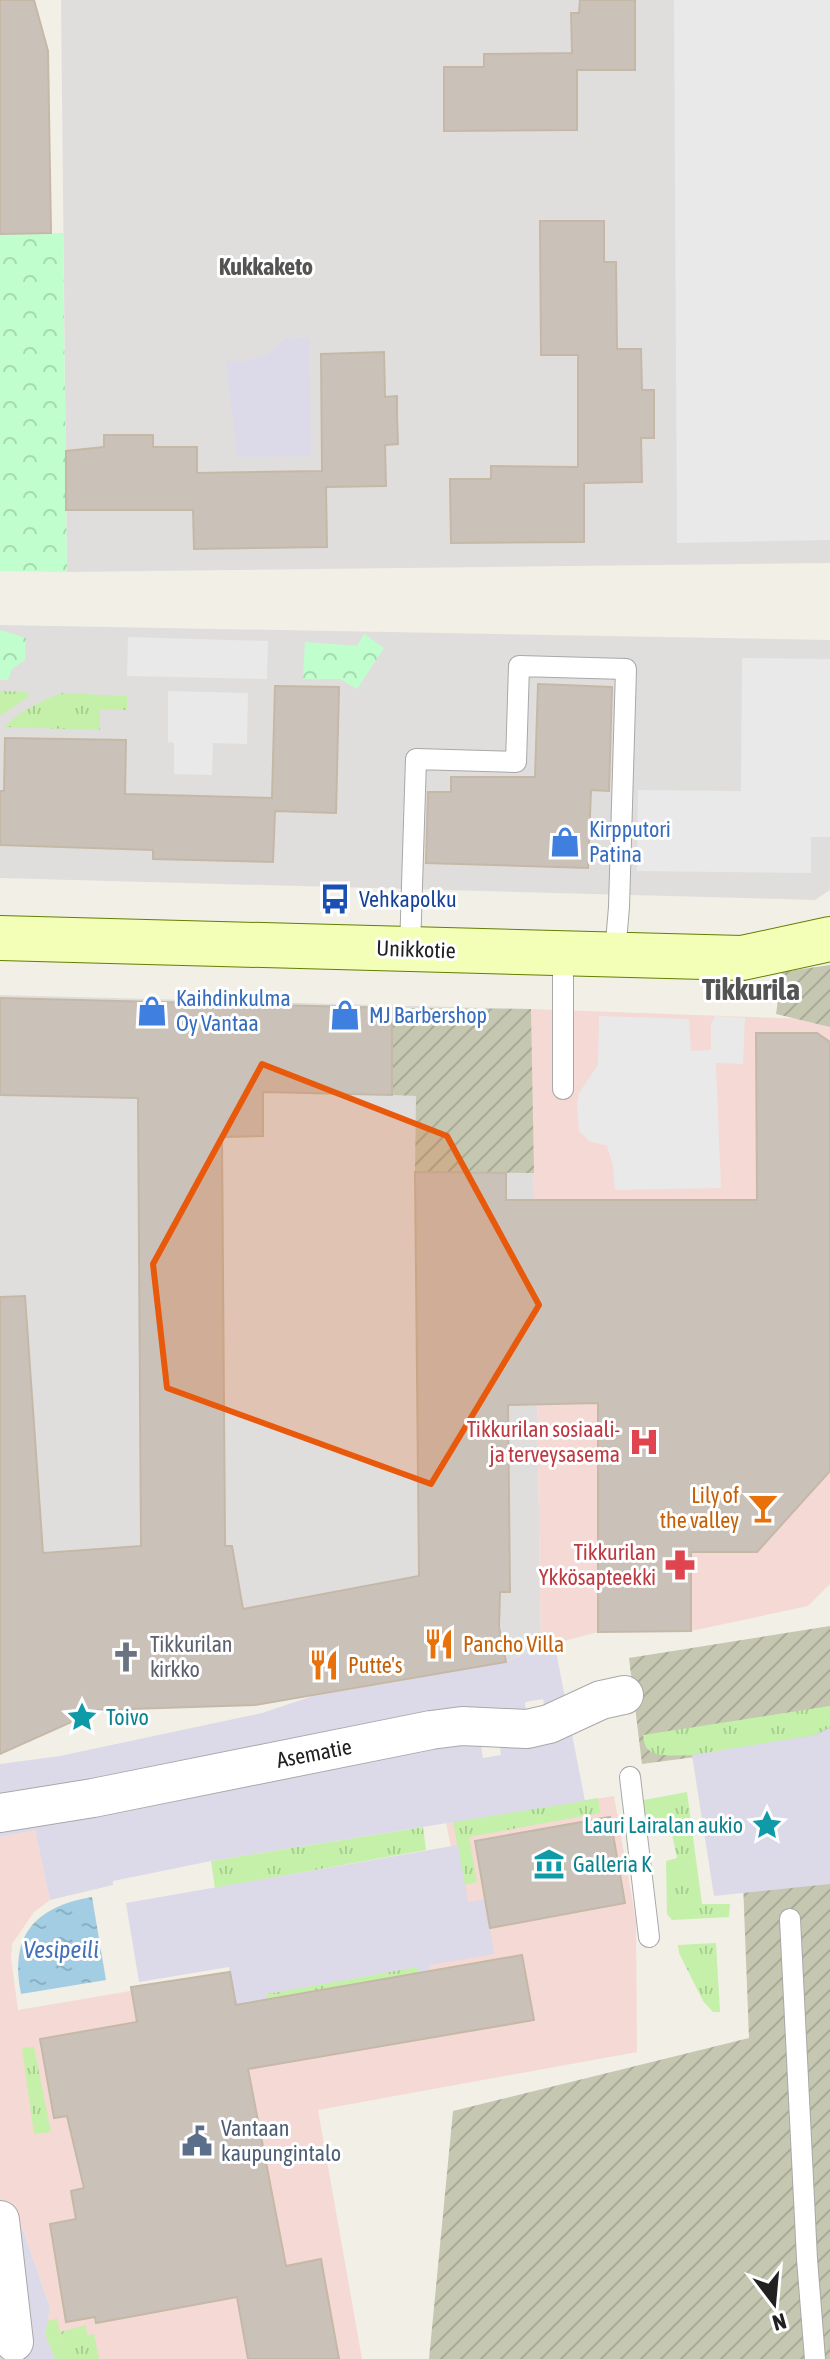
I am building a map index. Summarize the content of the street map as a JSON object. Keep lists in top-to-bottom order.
{
  "streets": {
    "street": ["Unikkotie", "Asematie"]
  },
  "districts": ["Kukkaketo", "Tikkurila"],
  "water": ["Vesipeili"],
  "places": {
    "shop": ["Kirpputori Patina", "Kaihdinkulma Oy Vantaa", "MJ Barbershop"],
    "bus stop": ["Vehkapolku"],
    "hospital": ["Tikkurilan sosiaali- ja terveysasema"],
    "bar": ["Lily of the valley"],
    "pharmacy": ["Tikkurilan Ykkösapteekki"],
    "restaurant": ["Pancho Villa", "Putte's"],
    "church": ["Tikkurilan kirkko"],
    "place": ["Toivo", "Lauri Lairalan aukio"],
    "museum": ["Galleria K"],
    "public building": ["Vantaan kaupungintalo"]
  },
  "north": "bottom"
}
